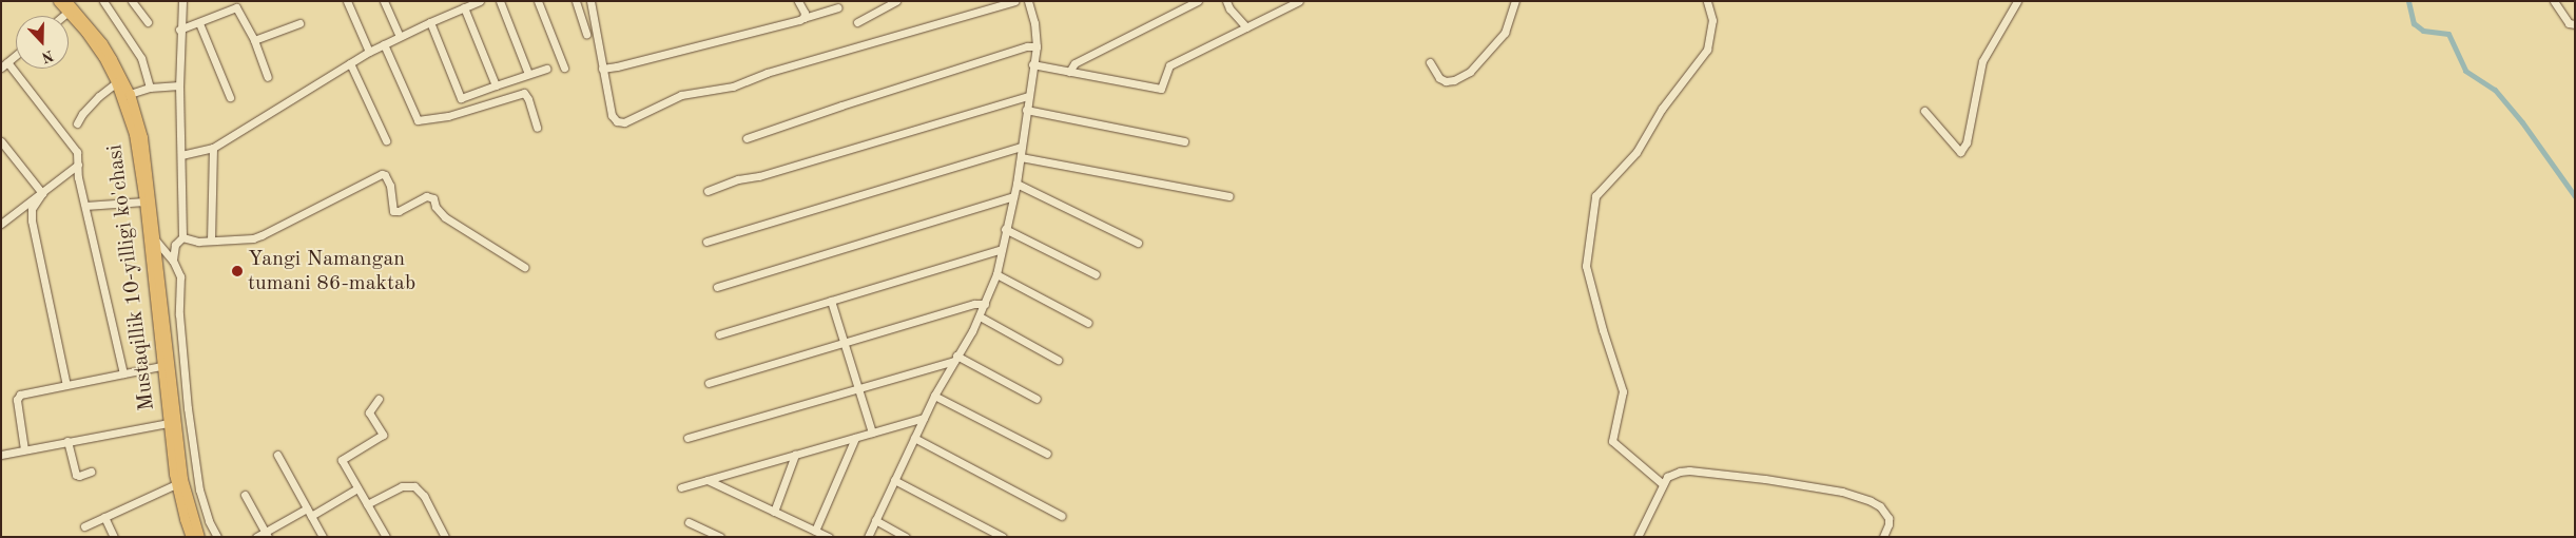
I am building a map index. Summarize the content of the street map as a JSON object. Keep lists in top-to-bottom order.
{
  "streets": {
    "main road": ["Mustaqillik 10-yilligi ko'chasi"]
  },
  "places": ["Yangi Namangan tumani 86-maktab"],
  "north": "bottom"
}
